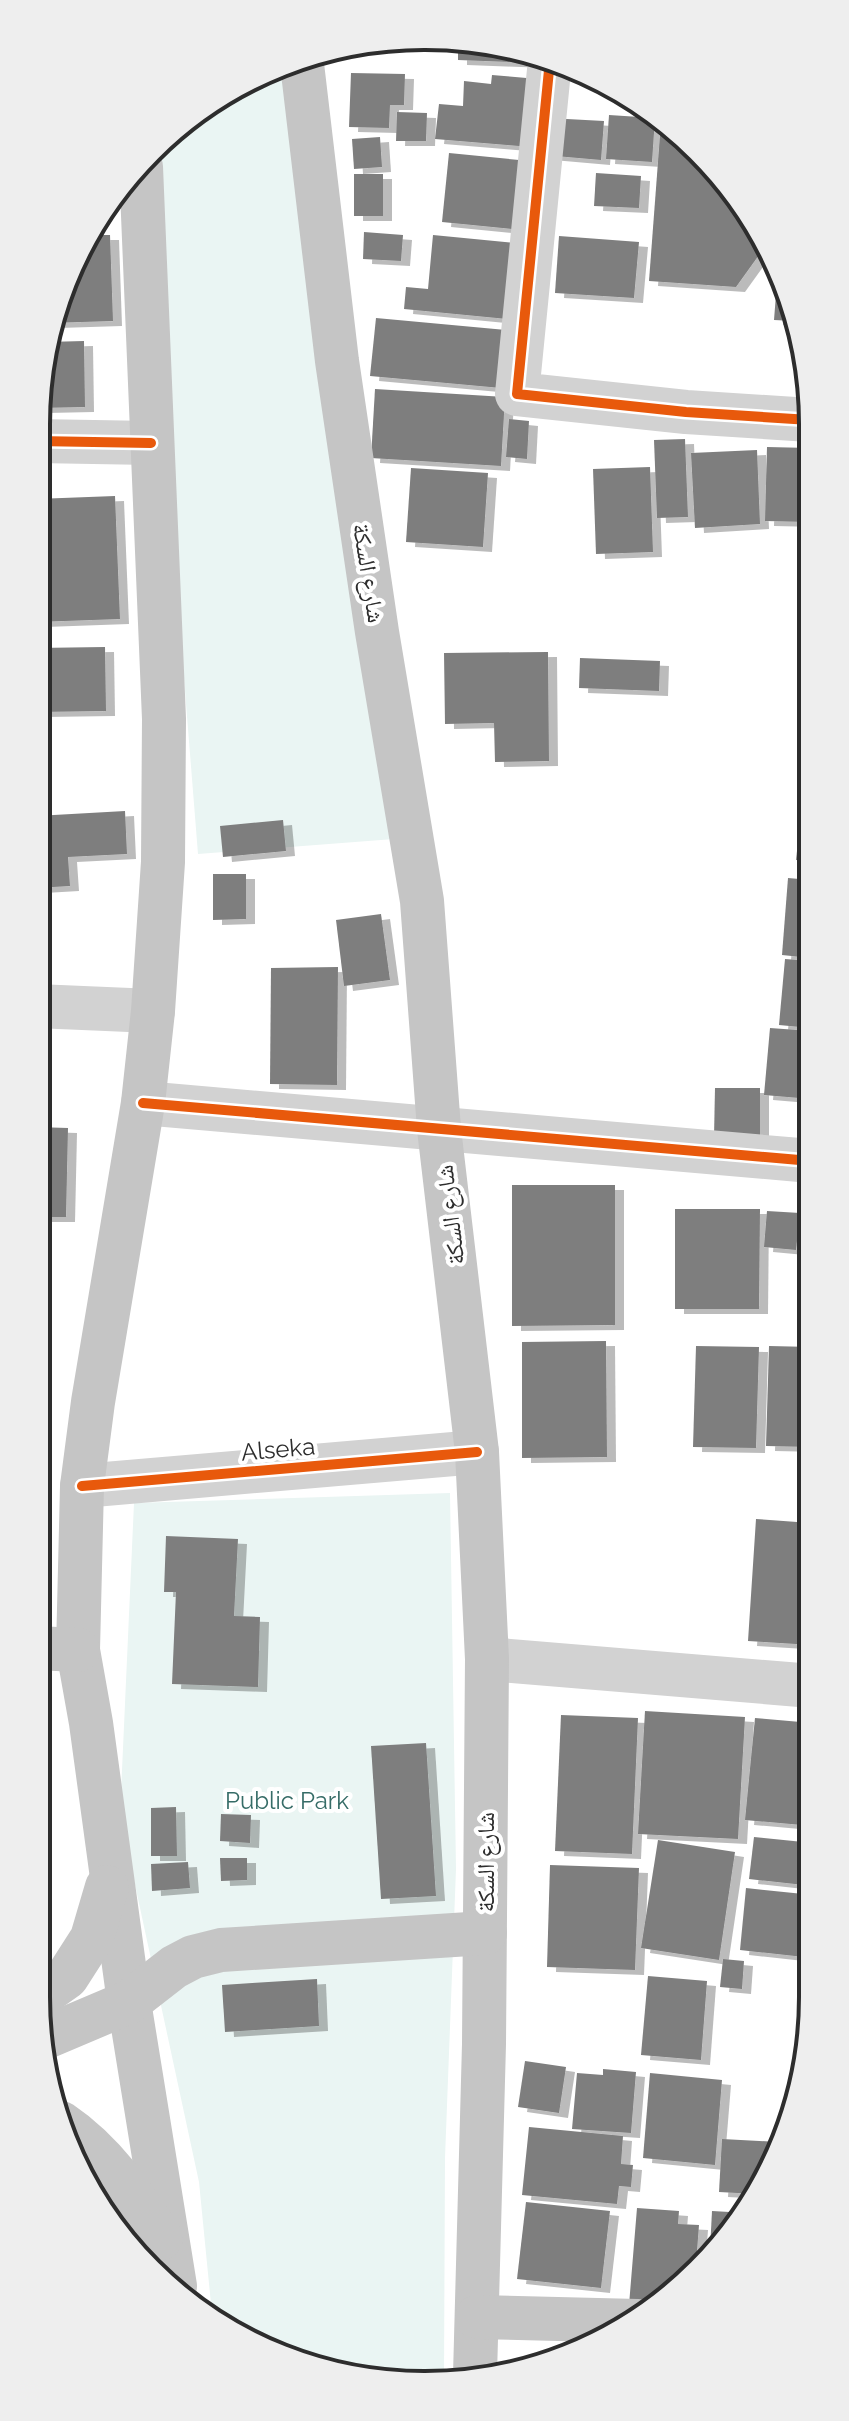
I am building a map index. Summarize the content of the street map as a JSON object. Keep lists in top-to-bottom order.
{
  "streets": {
    "main road": ["شارع السكة"],
    "street": ["Alseka"]
  },
  "crossings": [
    ["شارع السكة", "Alseka"]
  ],
  "parks": ["Public Park"]
}
